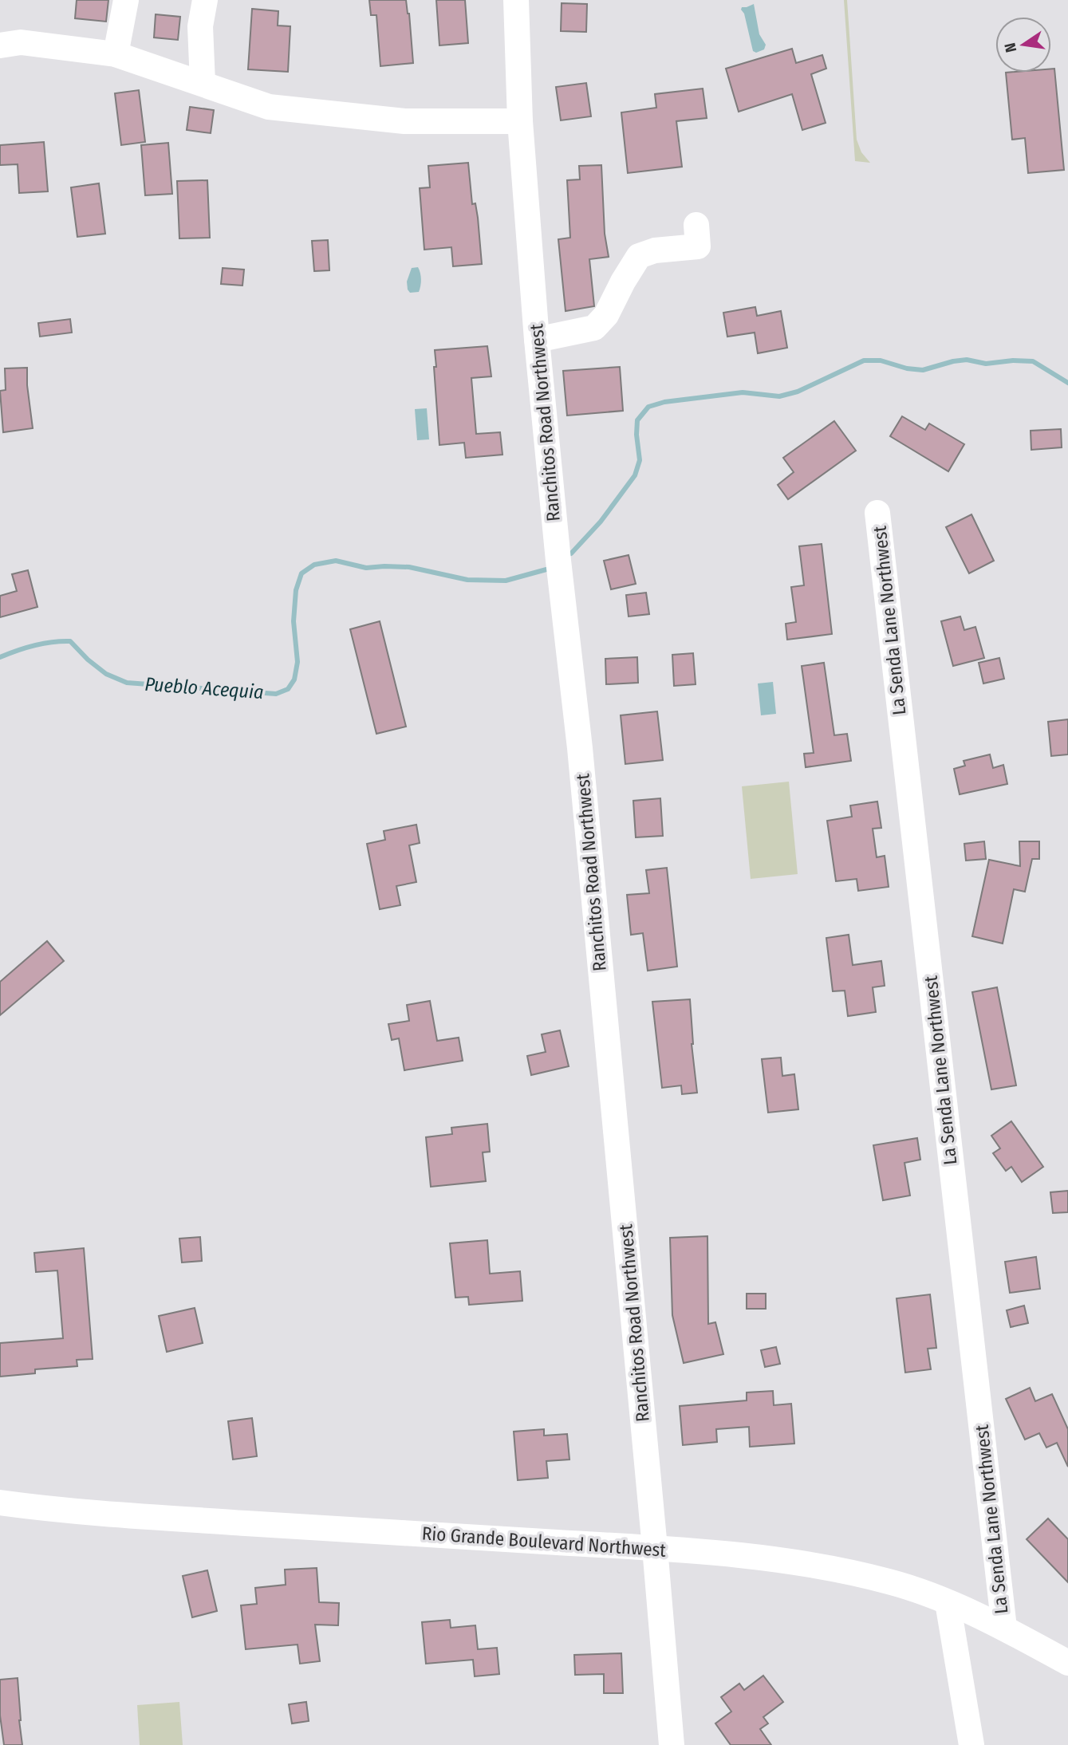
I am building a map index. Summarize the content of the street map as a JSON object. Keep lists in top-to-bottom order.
{
  "streets": {
    "street": ["Ranchitos Road Northwest", "La Senda Lane Northwest", "Rio Grande Boulevard Northwest"]
  },
  "crossings": [
    ["Ranchitos Road Northwest", "Rio Grande Boulevard Northwest"],
    ["La Senda Lane Northwest", "Rio Grande Boulevard Northwest"]
  ],
  "water": ["Pueblo Acequia"],
  "north": "left"
}
